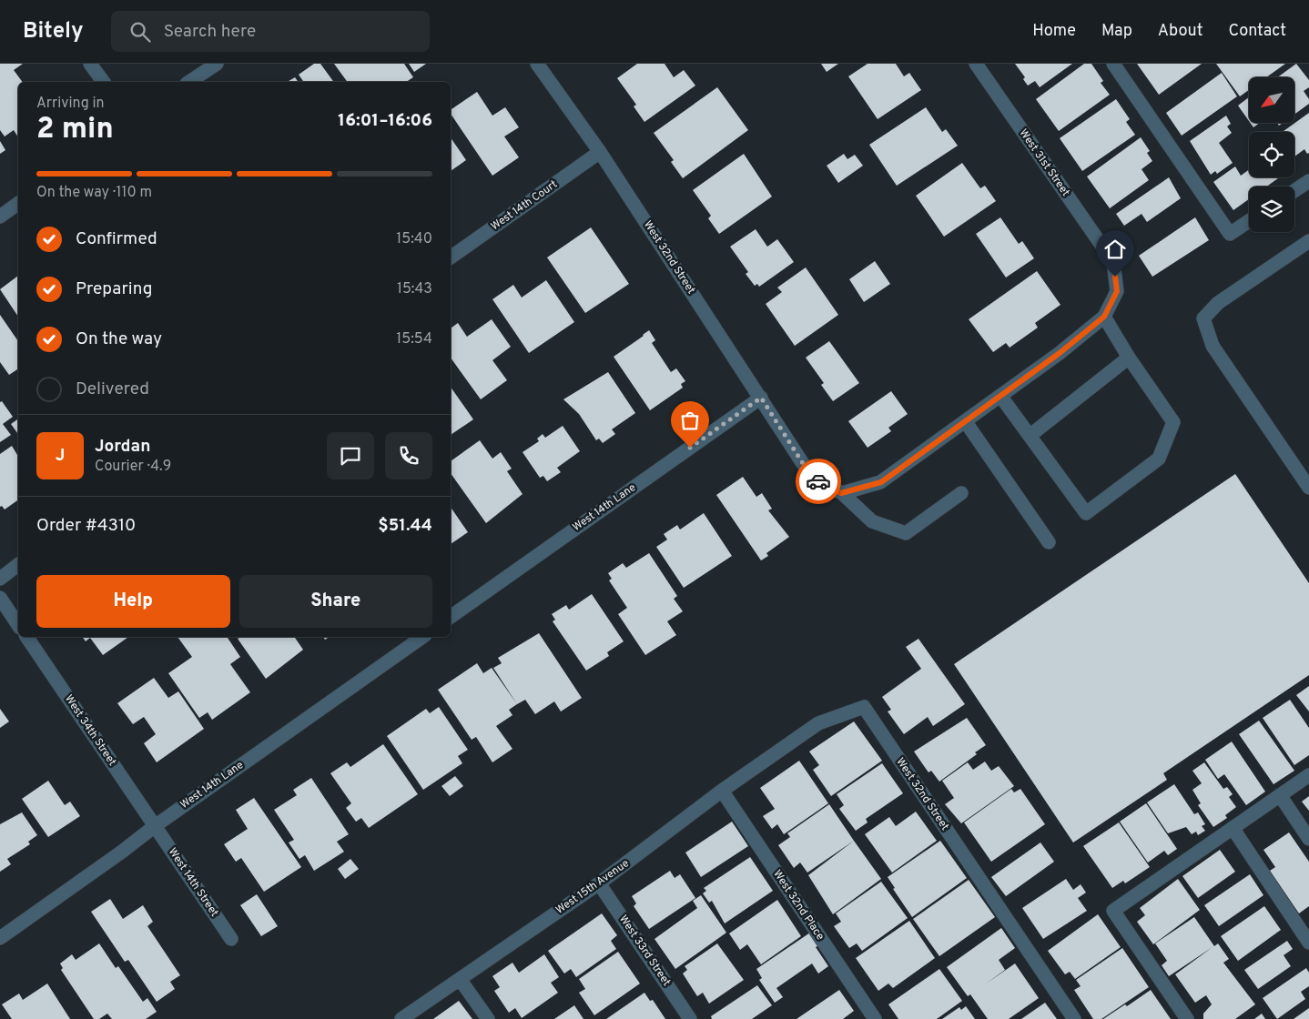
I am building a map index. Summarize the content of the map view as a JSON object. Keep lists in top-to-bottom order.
{
  "streets": {
    "street": [
      "West 31st Street",
      "West 14th Court",
      "West 32nd Street",
      "West 14th Lane",
      "West 34th Street",
      "West 14th Street",
      "West 15th Avenue",
      "West 32nd Place",
      "West 33rd Street"
    ]
  },
  "crossings": [
    ["West 14th Court", "West 32nd Street"],
    ["West 32nd Street", "West 14th Lane"],
    ["West 32nd Street", "West 15th Avenue"],
    ["West 32nd Street", "West 32nd Place"],
    ["West 14th Lane", "West 34th Street"],
    ["West 14th Lane", "West 14th Street"],
    ["West 34th Street", "West 14th Street"],
    ["West 15th Avenue", "West 32nd Place"],
    ["West 15th Avenue", "West 33rd Street"]
  ],
  "north": "bottom left",
  "page": {
    "header": "Bitely",
    "search": "Search here",
    "nav": [
      "Home",
      "Map",
      "About",
      "Contact"
    ],
    "heading": ["2 min", "Arriving in", "16:01–16:06"],
    "panel": [
      "Jordan",
      "Courier · 4.9",
      "Order #4310",
      "$51.44"
    ],
    "bar": "On the way · 110 m",
    "list": [
      ["Confirmed", "15:40"],
      ["Preparing", "15:43"],
      ["On the way", "15:54"],
      "Delivered"
    ],
    "round": "J",
    "buttons": ["Help", "Share"]
  }
}
